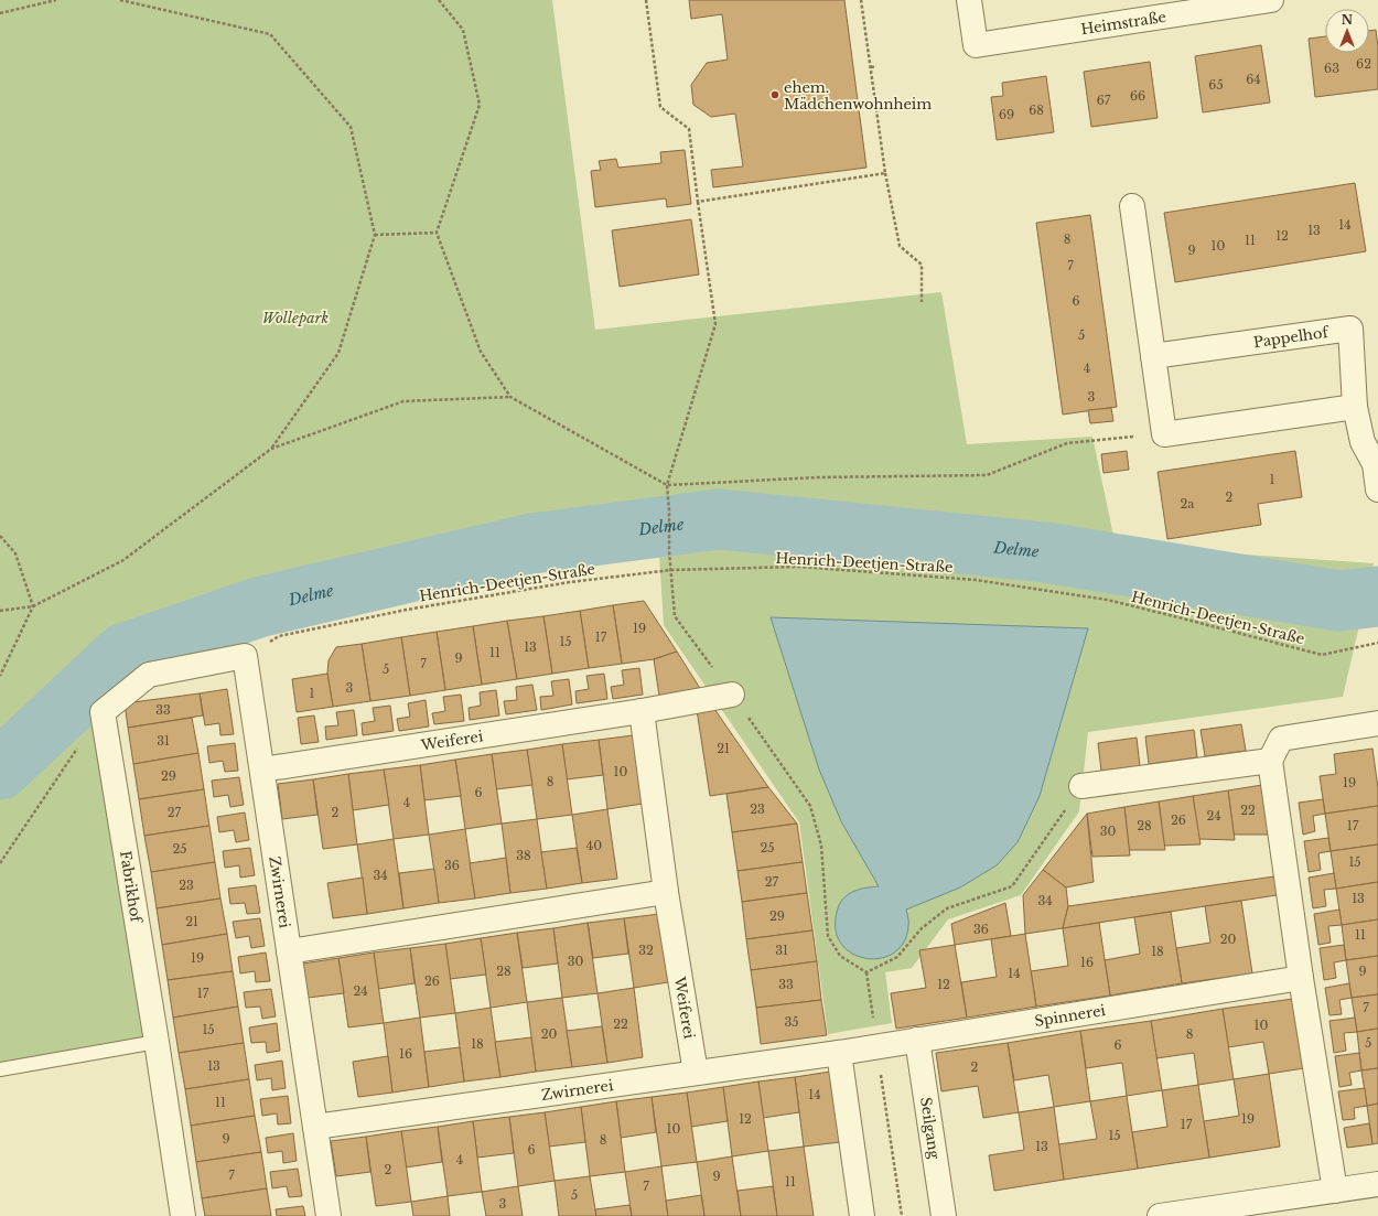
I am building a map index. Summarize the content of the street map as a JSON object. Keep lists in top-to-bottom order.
{
  "streets": {
    "street": [
      "Heimstraße",
      "Pappelhof",
      "Weiferei",
      "Fabrikhof",
      "Zwirnerei",
      "Spinnerei",
      "Seilgang"
    ],
    "path": ["Henrich-Deetjen-Straße"]
  },
  "crossings": [
    ["Henrich-Deetjen-Straße", "Zwirnerei"],
    ["Weiferei", "Zwirnerei"],
    ["Zwirnerei", "Spinnerei"],
    ["Spinnerei", "Seilgang"]
  ],
  "water": ["Delme"],
  "parks": ["Wollepark"],
  "places": ["ehem. Mädchenwohnheim"],
  "house_numbers": [
    "62",
    "63",
    "64",
    "65",
    "66",
    "67",
    "68",
    "69",
    "14",
    "13",
    "12",
    "8",
    "11",
    "10",
    "9",
    "7",
    "6",
    "5",
    "4",
    "3",
    "1",
    "2",
    "2a",
    "19",
    "17",
    "15",
    "13",
    "11",
    "9",
    "7",
    "5",
    "3",
    "1",
    "33",
    "31",
    "21",
    "10",
    "29",
    "8",
    "19",
    "6",
    "4",
    "23",
    "22",
    "27",
    "2",
    "24",
    "26",
    "28",
    "17",
    "30",
    "40",
    "25",
    "25",
    "38",
    "15",
    "36",
    "34",
    "27",
    "23",
    "13",
    "34",
    "29",
    "21",
    "36",
    "11",
    "20",
    "32",
    "31",
    "18",
    "19",
    "30",
    "16",
    "28",
    "9",
    "14",
    "26",
    "33",
    "12",
    "24",
    "17",
    "7",
    "35",
    "22",
    "10",
    "15",
    "20",
    "8",
    "5",
    "18",
    "6",
    "16",
    "13",
    "2",
    "14",
    "11",
    "12",
    "19",
    "17",
    "10",
    "15",
    "9",
    "8",
    "13",
    "6",
    "4",
    "2",
    "7",
    "9",
    "11",
    "7",
    "5",
    "3"
  ],
  "north": "top"
}
